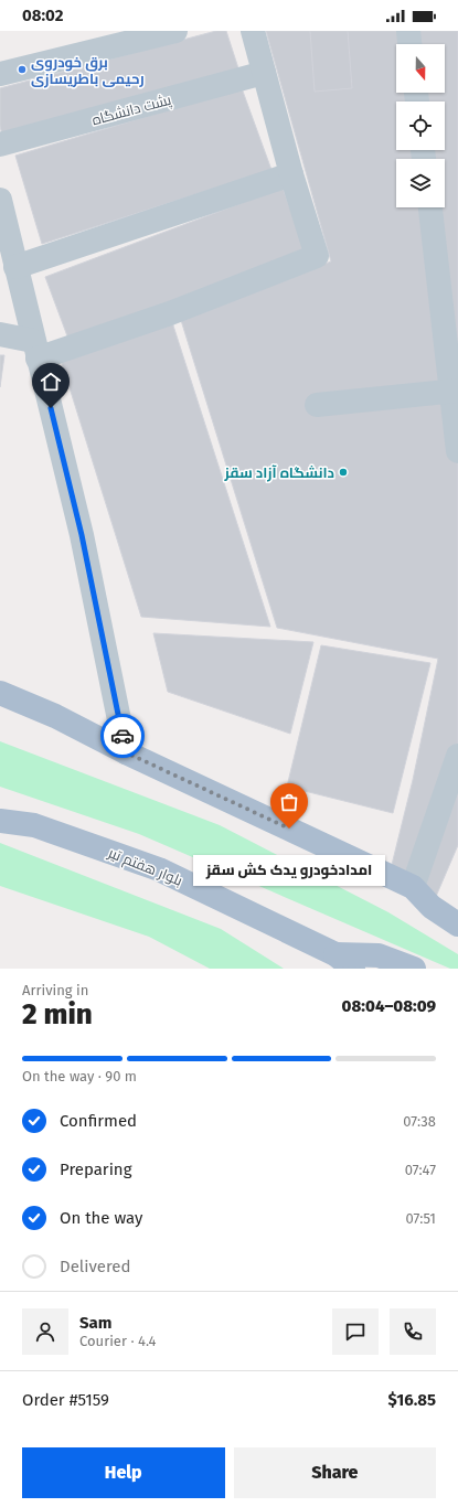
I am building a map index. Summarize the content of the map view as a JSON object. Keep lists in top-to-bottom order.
{
  "streets": {
    "main road": ["بلوار هفتم تیر"],
    "street": ["پشت دانشگاه"]
  },
  "places": ["برق خودروی رحیمی باطریسازی", "دانشگاه آزاد سقز", "امدادخودرو یدک کش سقز"],
  "north": "bottom",
  "page": {
    "status": "08:02",
    "bubble": "امدادخودرو یدک کش سقز",
    "heading": ["2 min", "Arriving in", "08:04–08:09"],
    "panel": [
      "Sam",
      "Courier · 4.4",
      "Order #5159",
      "$16.85"
    ],
    "bar": "On the way · 90 m",
    "list": [
      ["Confirmed", "07:38"],
      ["Preparing", "07:47"],
      ["On the way", "07:51"],
      "Delivered"
    ],
    "buttons": ["Help", "Share"]
  }
}
